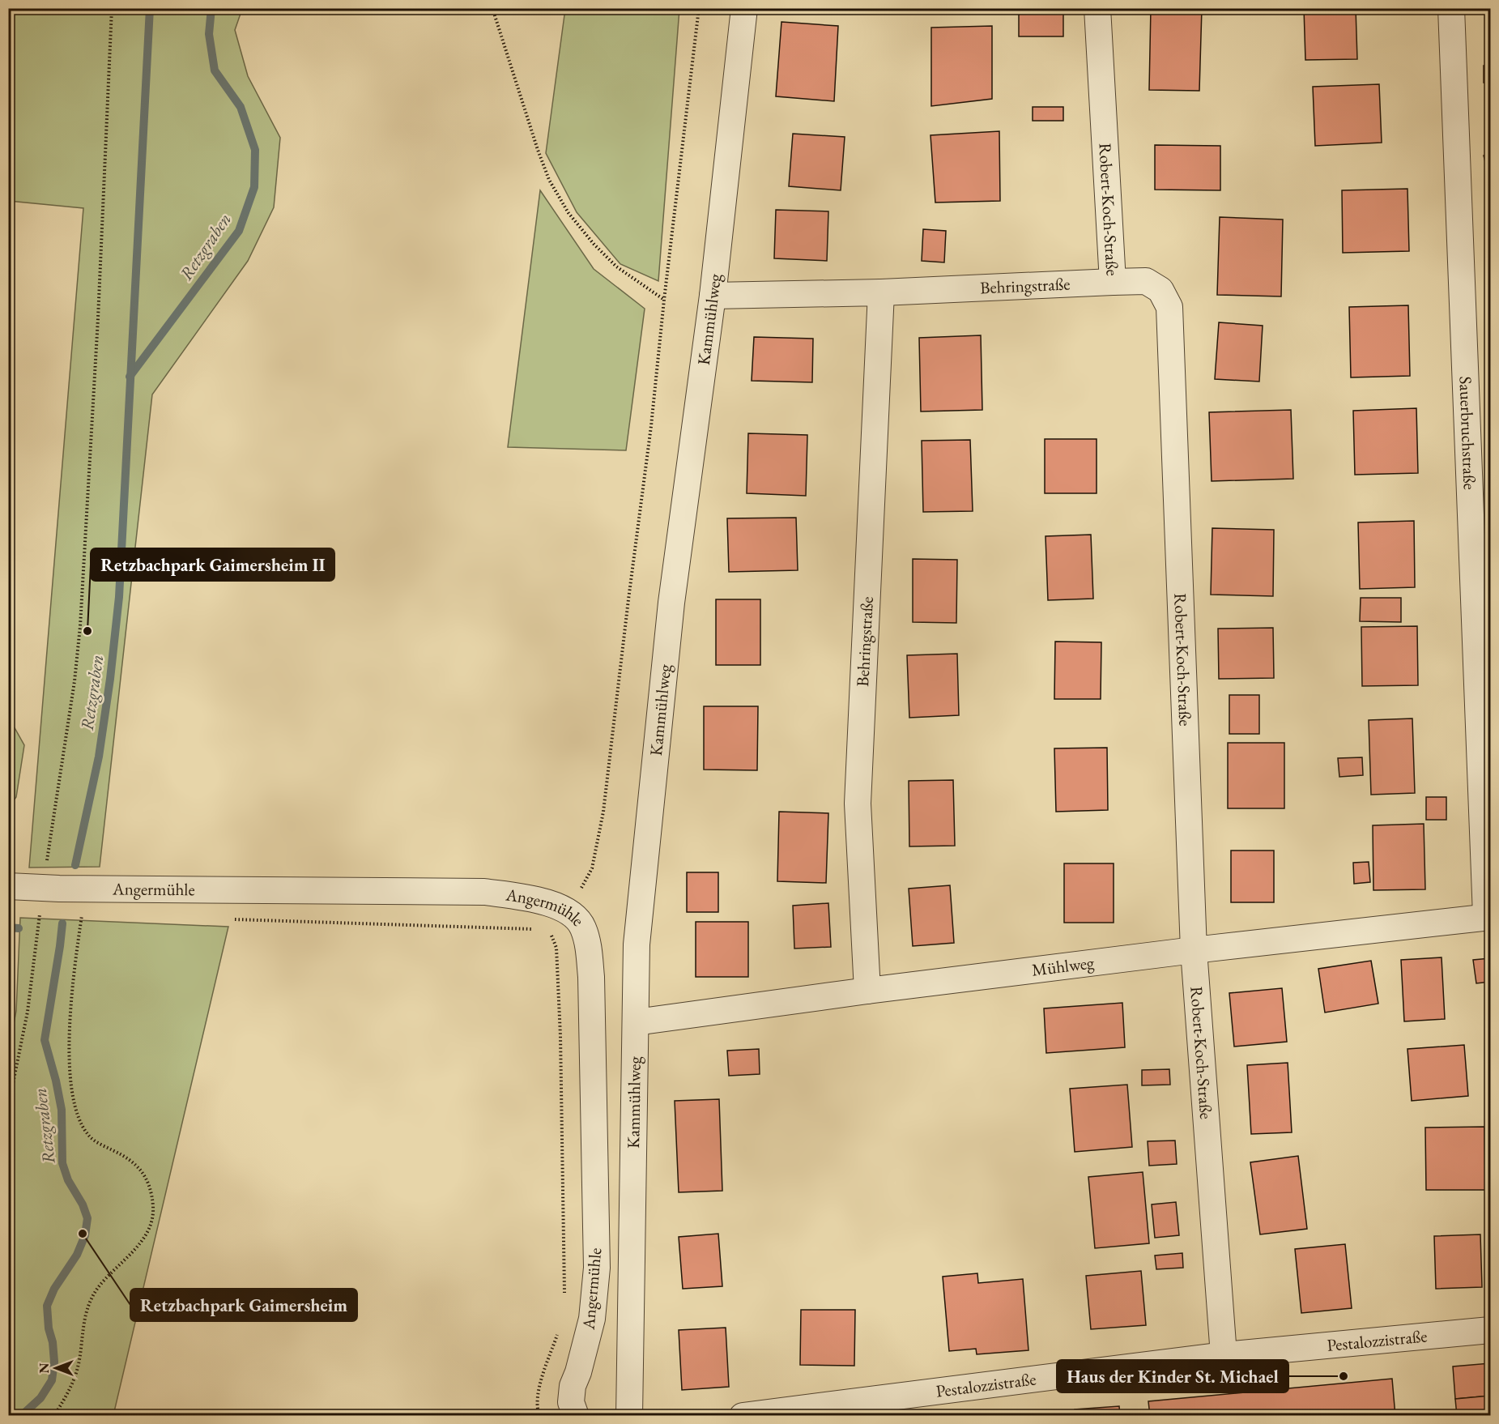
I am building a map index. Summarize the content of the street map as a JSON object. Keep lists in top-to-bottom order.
{
  "streets": {
    "street": [
      "Robert-Koch-Straße",
      "Behringstraße",
      "Kammühlweg",
      "Sauerbruchstraße",
      "Angermühle",
      "Mühlweg",
      "Pestalozzistraße"
    ]
  },
  "crossings": [
    ["Robert-Koch-Straße", "Behringstraße"],
    ["Robert-Koch-Straße", "Mühlweg"],
    ["Robert-Koch-Straße", "Pestalozzistraße"],
    ["Behringstraße", "Kammühlweg"],
    ["Behringstraße", "Mühlweg"],
    ["Kammühlweg", "Mühlweg"],
    ["Sauerbruchstraße", "Mühlweg"]
  ],
  "water": ["Retzgraben"],
  "places": ["Retzbachpark Gaimersheim II", "Retzbachpark Gaimersheim", "Haus der Kinder St. Michael"],
  "north": "left"
}
